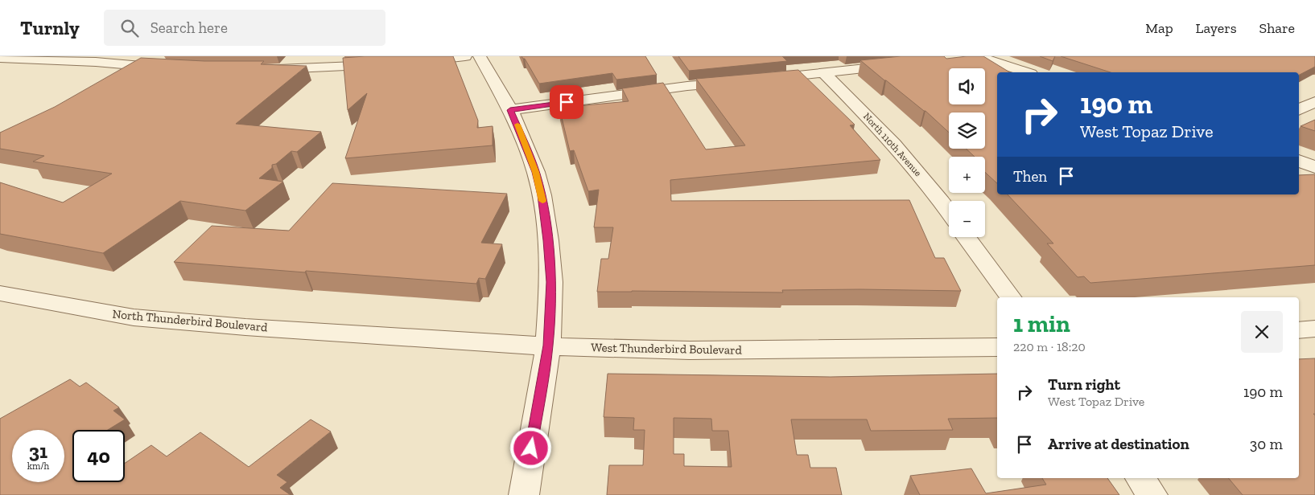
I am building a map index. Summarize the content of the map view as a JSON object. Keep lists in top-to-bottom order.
{
  "streets": {
    "street": ["North 110th Avenue", "North Thunderbird Boulevard", "West Thunderbird Boulevard"]
  },
  "crossings": [
    ["North Thunderbird Boulevard", "West Thunderbird Boulevard"]
  ],
  "page": {
    "header": "Turnly",
    "search": "Search here",
    "nav": ["Map", "Layers", "Share"],
    "map_buttons": ["+", "−"],
    "turn": ["190 m", "West Topaz Drive"],
    "then": "Then",
    "heading": ["1 min", "220 m · 18:20"],
    "list": [
      {
        "name": "Turn right",
        "note": "West Topaz Drive",
        "value": "190 m"
      },
      {
        "name": "Arrive at destination",
        "value": "30 m"
      }
    ],
    "speed": "31 km/h",
    "limit": "40"
  }
}
